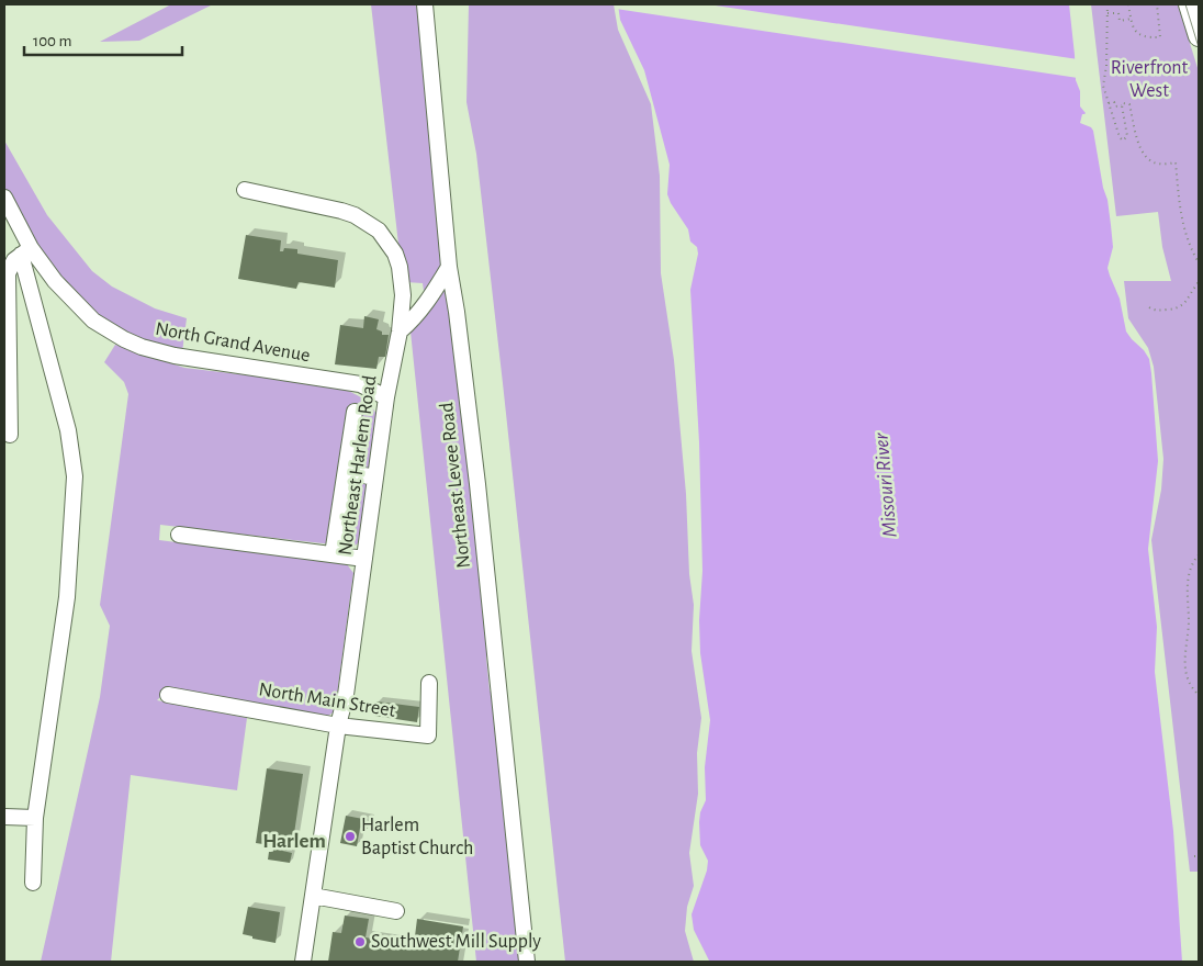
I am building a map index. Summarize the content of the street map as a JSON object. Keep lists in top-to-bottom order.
{
  "streets": {
    "street": [
      "North Grand Avenue",
      "Northeast Harlem Road",
      "Northeast Levee Road",
      "North Main Street"
    ]
  },
  "crossings": [
    ["North Grand Avenue", "Northeast Harlem Road"],
    ["Northeast Harlem Road", "North Main Street"]
  ],
  "districts": ["Harlem"],
  "water": ["Missouri River"],
  "parks": ["Riverfront West"],
  "places": ["Harlem Baptist Church", "Southwest Mill Supply"],
  "scale_bar": "100 m"
}
